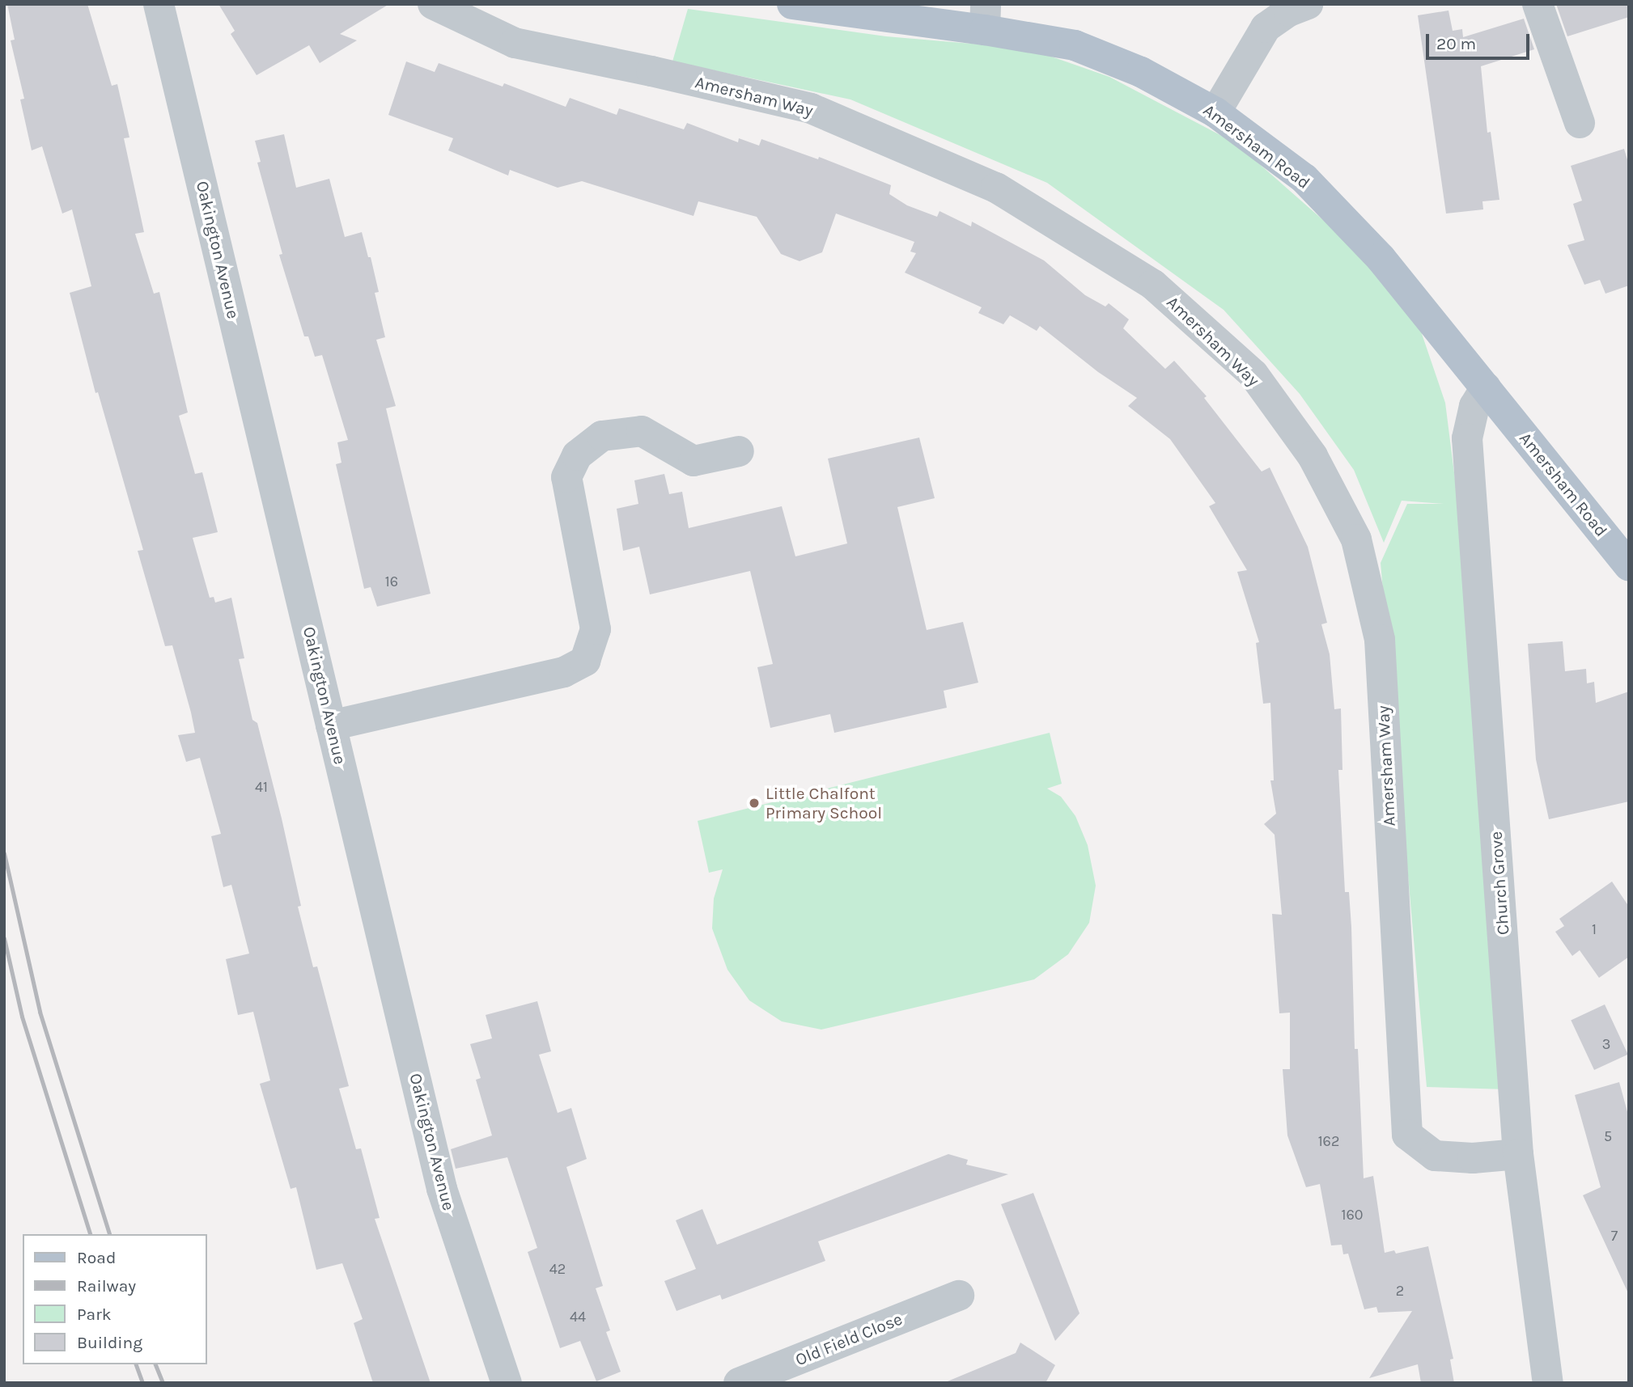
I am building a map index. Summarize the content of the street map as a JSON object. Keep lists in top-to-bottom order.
{
  "streets": {
    "main road": ["Amersham Road"],
    "street": [
      "Amersham Way",
      "Oakington Avenue",
      "Church Grove",
      "Old Field Close"
    ]
  },
  "crossings": [
    ["Amersham Way", "Church Grove"],
    ["Amersham Road", "Church Grove"]
  ],
  "places": ["Little Chalfont Primary School"],
  "house_numbers": [
    "16",
    "41",
    "1",
    "3",
    "5",
    "162",
    "160",
    "7",
    "42",
    "2",
    "44"
  ],
  "legend": [
    "Road",
    "Railway",
    "Park",
    "Building"
  ],
  "scale_bar": "20 m"
}
